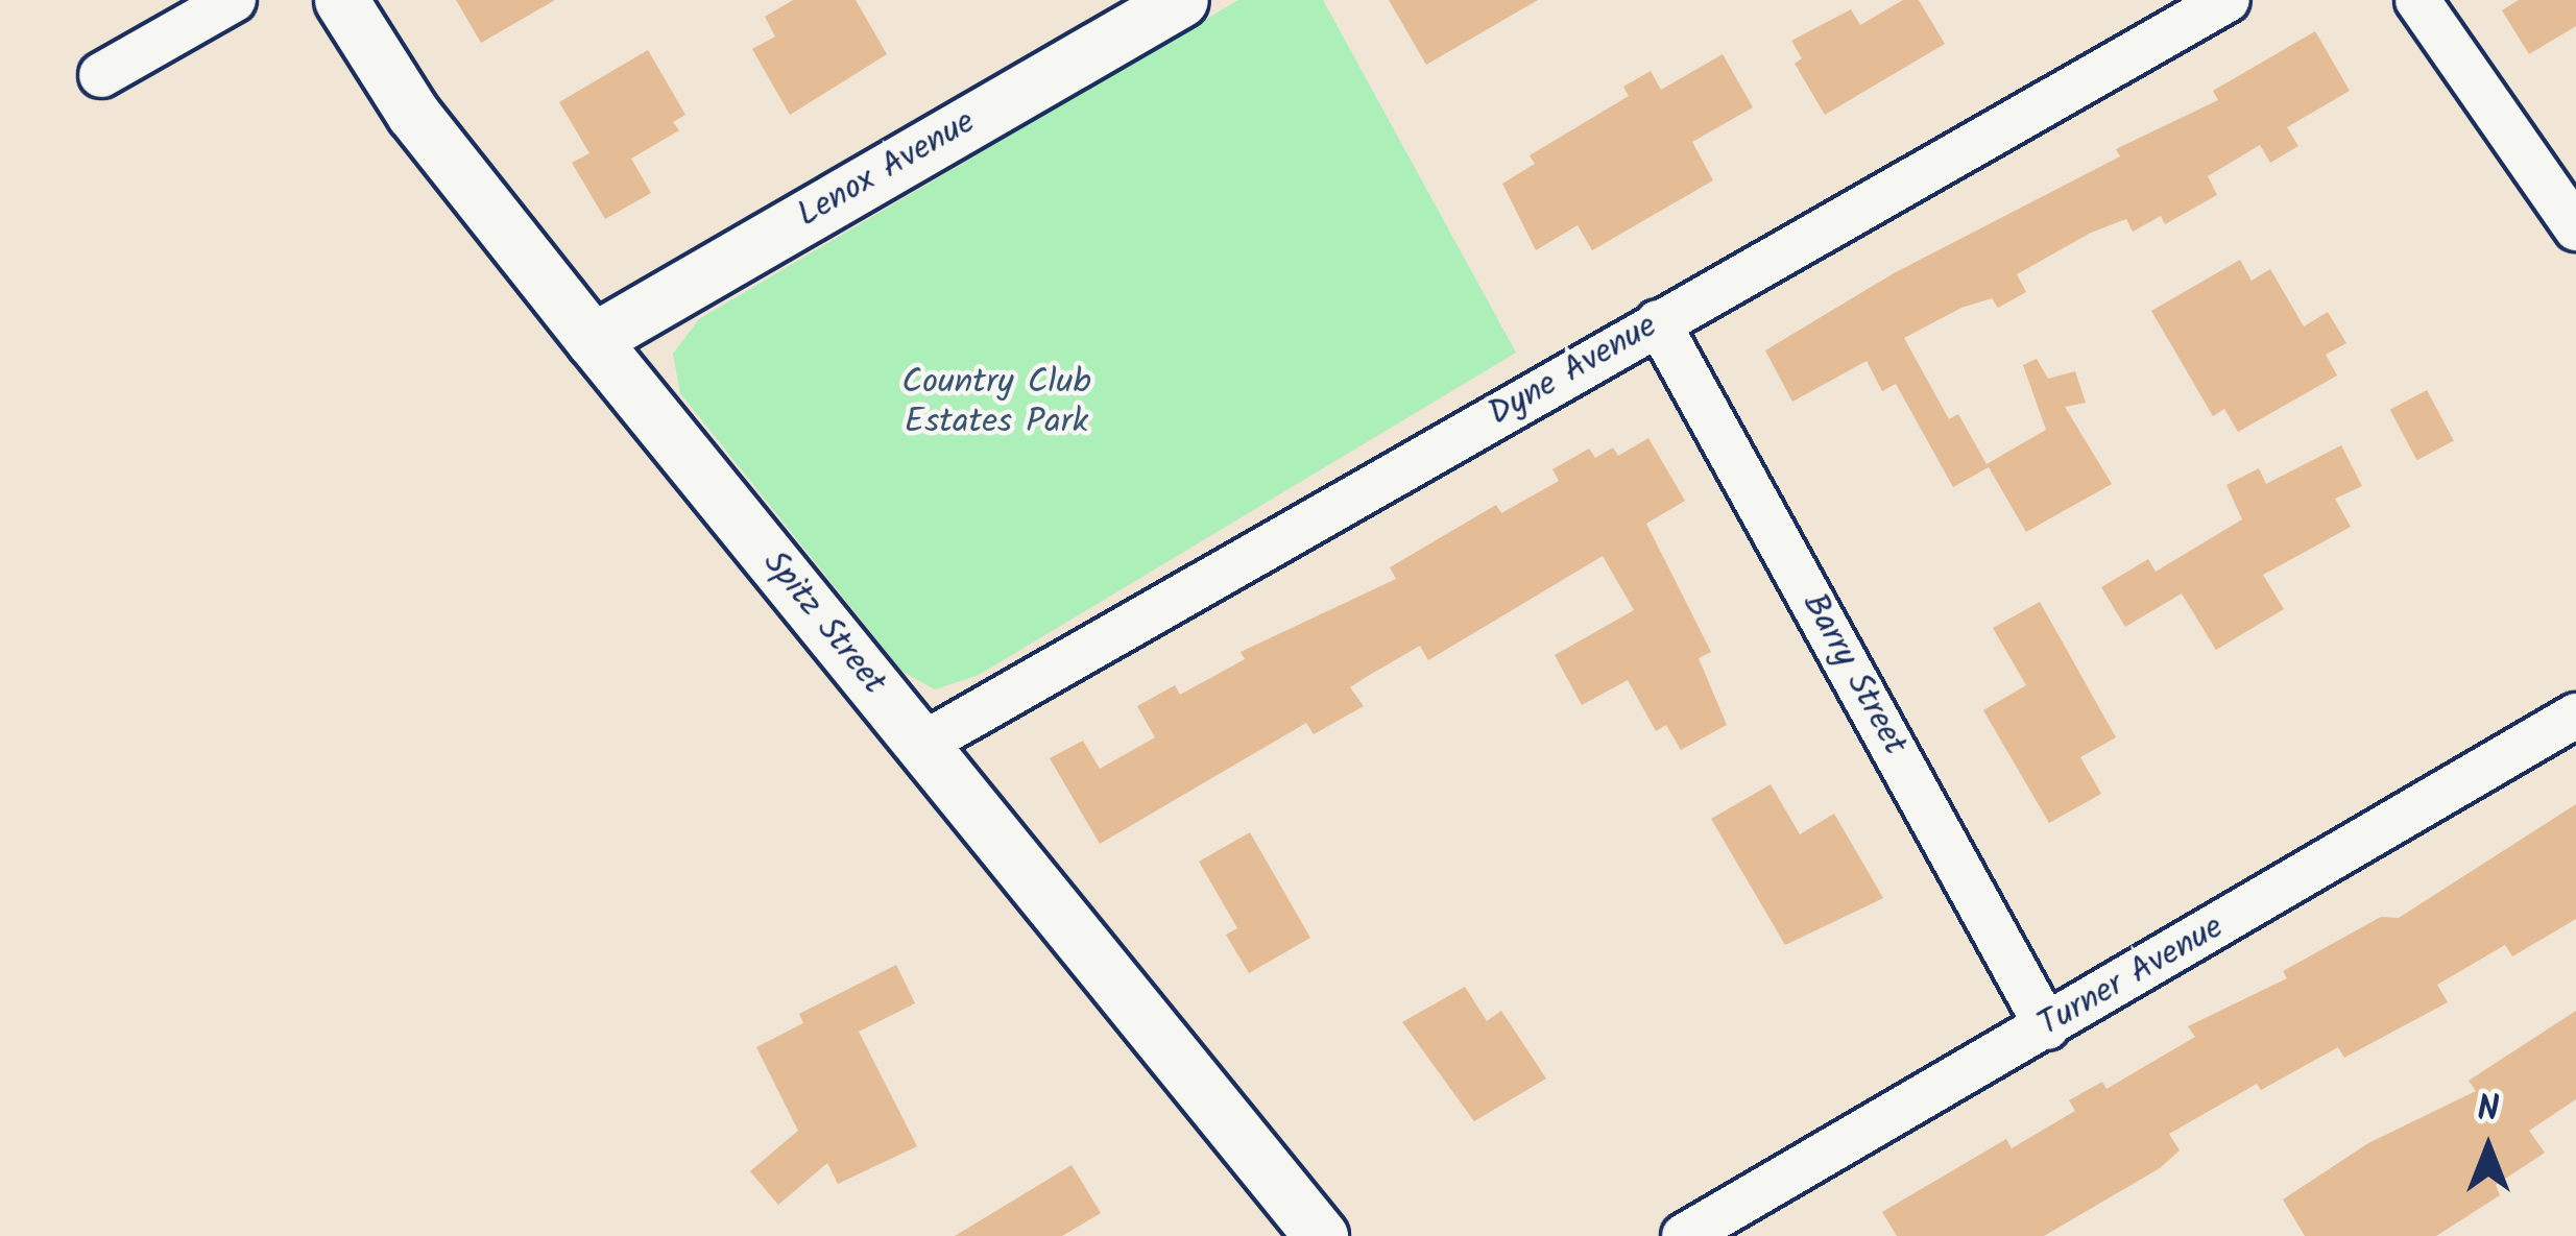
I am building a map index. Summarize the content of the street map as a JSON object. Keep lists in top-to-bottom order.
{
  "streets": {
    "street": [
      "Lenox Avenue",
      "Dyne Avenue",
      "Spitz Street",
      "Barry Street",
      "Turner Avenue"
    ]
  },
  "crossings": [
    ["Lenox Avenue", "Spitz Street"],
    ["Dyne Avenue", "Spitz Street"],
    ["Dyne Avenue", "Barry Street"],
    ["Barry Street", "Turner Avenue"]
  ],
  "parks": ["Country Club Estates Park"],
  "north": "top"
}
